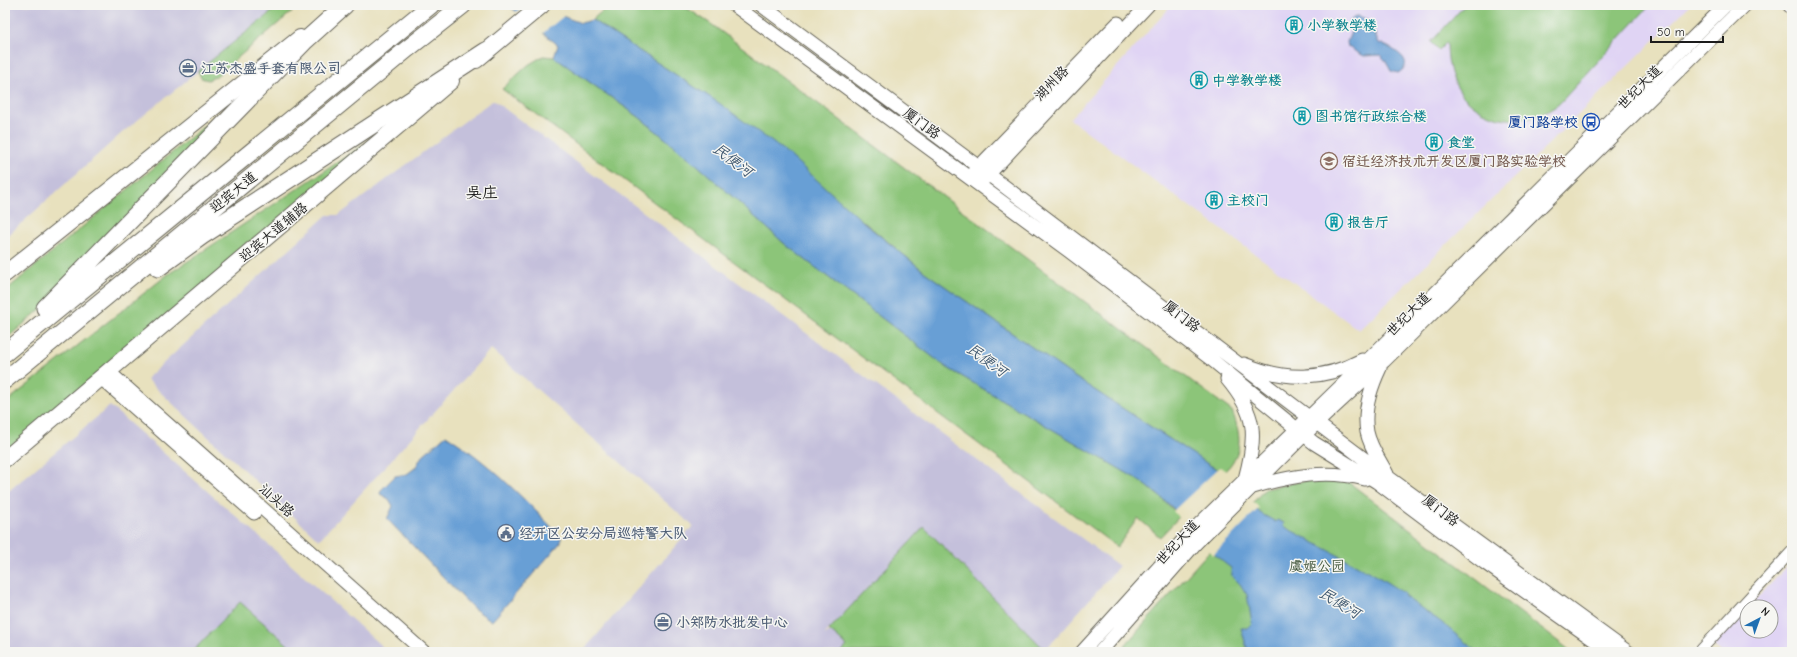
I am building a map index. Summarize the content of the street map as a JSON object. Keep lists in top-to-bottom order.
{
  "streets": {
    "highway": ["迎宾大道"],
    "main road": ["迎宾大道辅路"],
    "street": [
      "湖州路",
      "世纪大道",
      "厦门路",
      "汕头路"
    ]
  },
  "crossings": [
    ["湖州路", "厦门路"],
    ["世纪大道", "厦门路"],
    ["迎宾大道辅路", "汕头路"]
  ],
  "districts": ["吴庄"],
  "water": ["民便河"],
  "parks": ["虞姬公园"],
  "places": {
    "building": [
      "小学教学楼",
      "中学教学楼",
      "图书馆行政综合楼",
      "食堂",
      "主校门",
      "报告厅"
    ],
    "office": ["江苏杰盛手套有限公司", "小郑防水批发中心"],
    "bus stop": ["厦门路学校"],
    "school or university": ["宿迁经济技术开发区厦门路实验学校"],
    "public building": ["经开区公安分局巡特警大队"]
  },
  "scale_bar": "50 m",
  "north": "top right"
}
